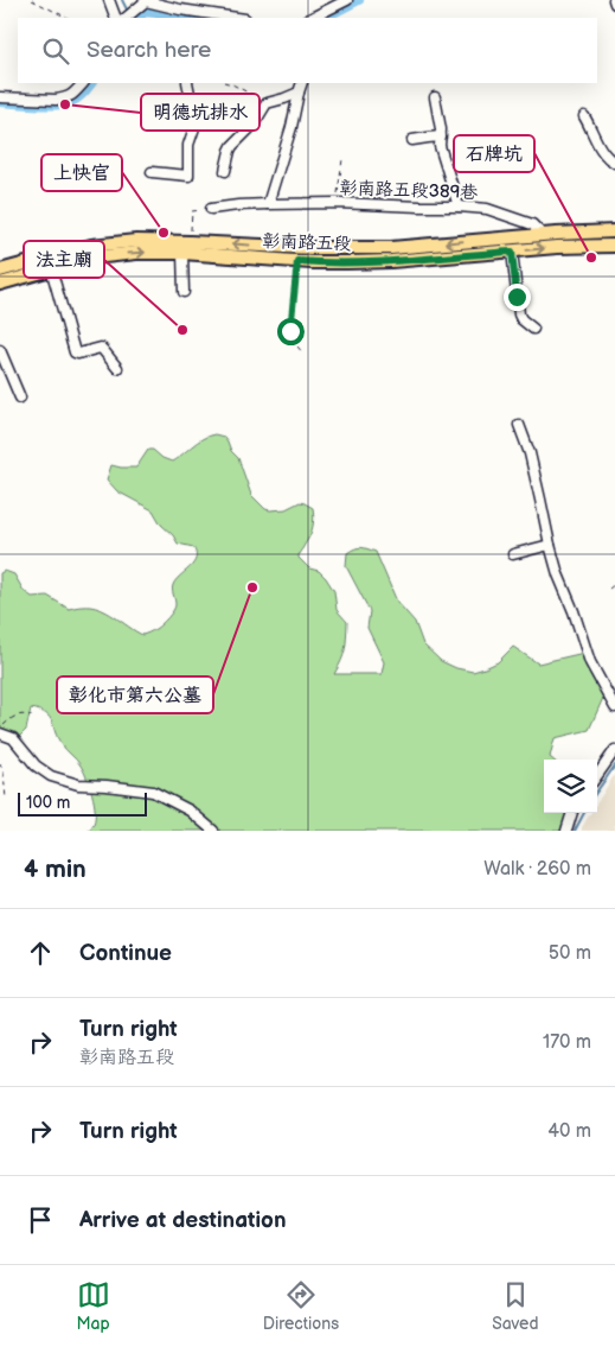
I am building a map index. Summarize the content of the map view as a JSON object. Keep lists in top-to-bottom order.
{
  "streets": {
    "main road": ["彰南路五段"],
    "street": ["彰南路五段389巷"]
  },
  "crossings": [
    ["彰南路五段389巷", "彰南路五段"]
  ],
  "places": [
    "明德坑排水",
    "上快官",
    "石牌坑",
    "法主廟",
    "彰化市第六公墓"
  ],
  "scale_bar": "100 m",
  "page": {
    "search": "Search here",
    "scale": "100 m",
    "heading": ["4 min", "Walk · 260 m"],
    "list": [
      ["Continue", "50 m"],
      ["Turn right", "彰南路五段", "170 m"],
      ["Turn right", "40 m"],
      "Arrive at destination"
    ],
    "nav": ["Map", "Directions", "Saved"]
  }
}
